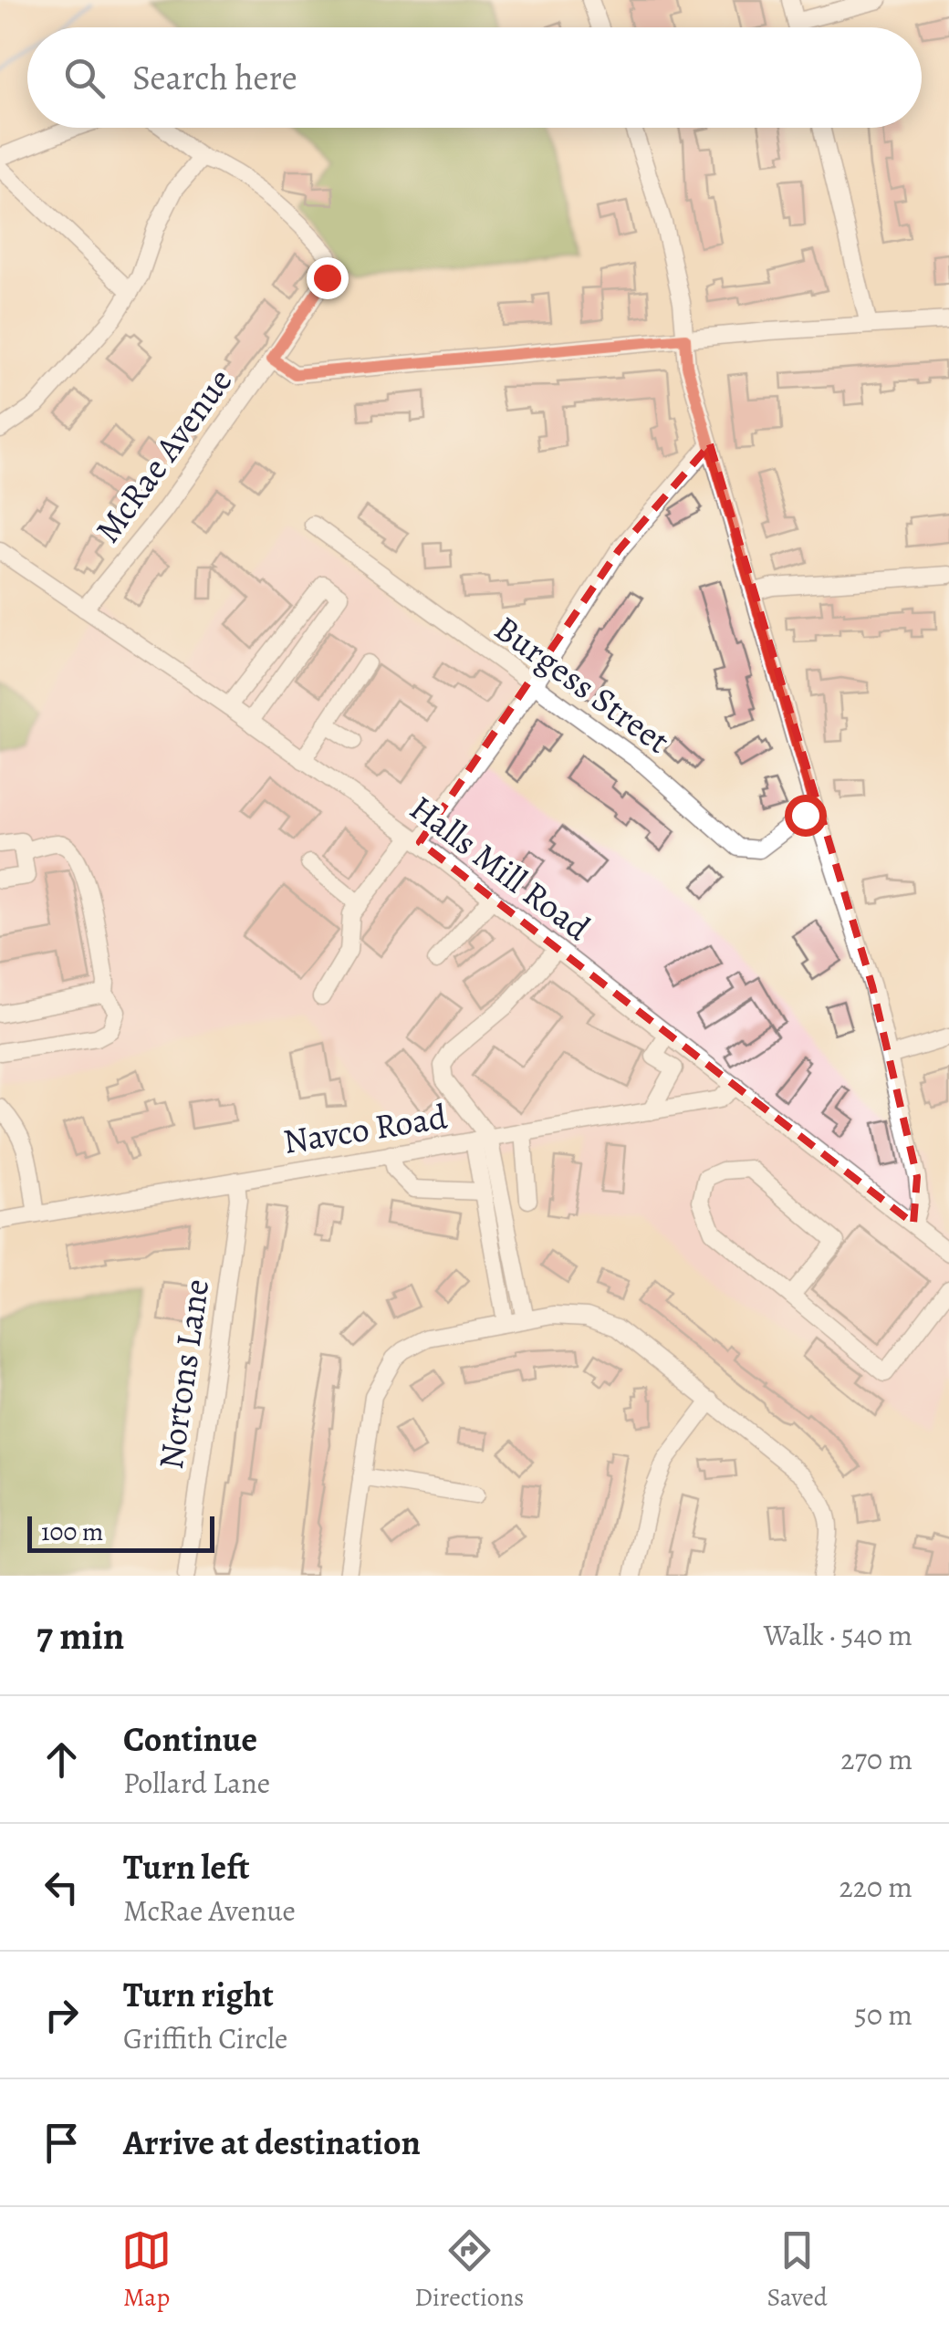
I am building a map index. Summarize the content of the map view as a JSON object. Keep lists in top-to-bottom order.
{
  "streets": {
    "street": [
      "McRae Avenue",
      "Burgess Street",
      "Halls Mill Road",
      "Navco Road",
      "Nortons Lane"
    ]
  },
  "crossings": [
    ["McRae Avenue", "Halls Mill Road"],
    ["Halls Mill Road", "Navco Road"],
    ["Navco Road", "Nortons Lane"]
  ],
  "scale_bar": "100 m",
  "page": {
    "search": "Search here",
    "scale": "100 m",
    "heading": ["7 min", "Walk · 540 m"],
    "list": [
      ["Continue", "Pollard Lane", "270 m"],
      ["Turn left", "McRae Avenue", "220 m"],
      ["Turn right", "Griffith Circle", "50 m"],
      "Arrive at destination"
    ],
    "nav": ["Map", "Directions", "Saved"]
  }
}
